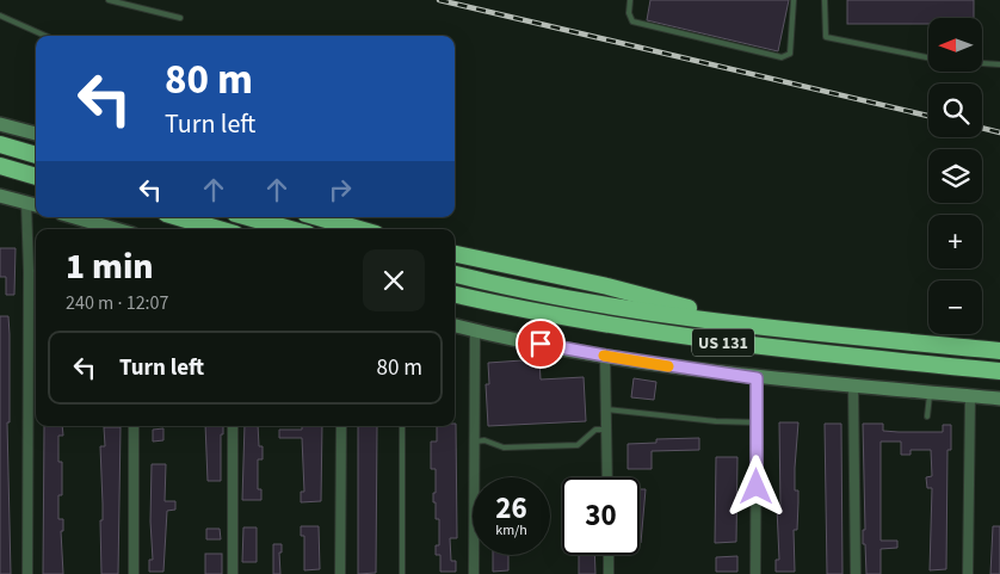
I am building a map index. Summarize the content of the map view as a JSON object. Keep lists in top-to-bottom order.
{
  "streets": {
    "highway": ["US 131"]
  },
  "north": "left",
  "page": {
    "map_buttons": ["+", "−"],
    "turn": ["80 m", "Turn left"],
    "heading": ["1 min", "240 m · 12:07"],
    "list": [
      {
        "name": "Turn left",
        "value": "80 m"
      }
    ],
    "speed": "26 km/h",
    "limit": "30"
  }
}
